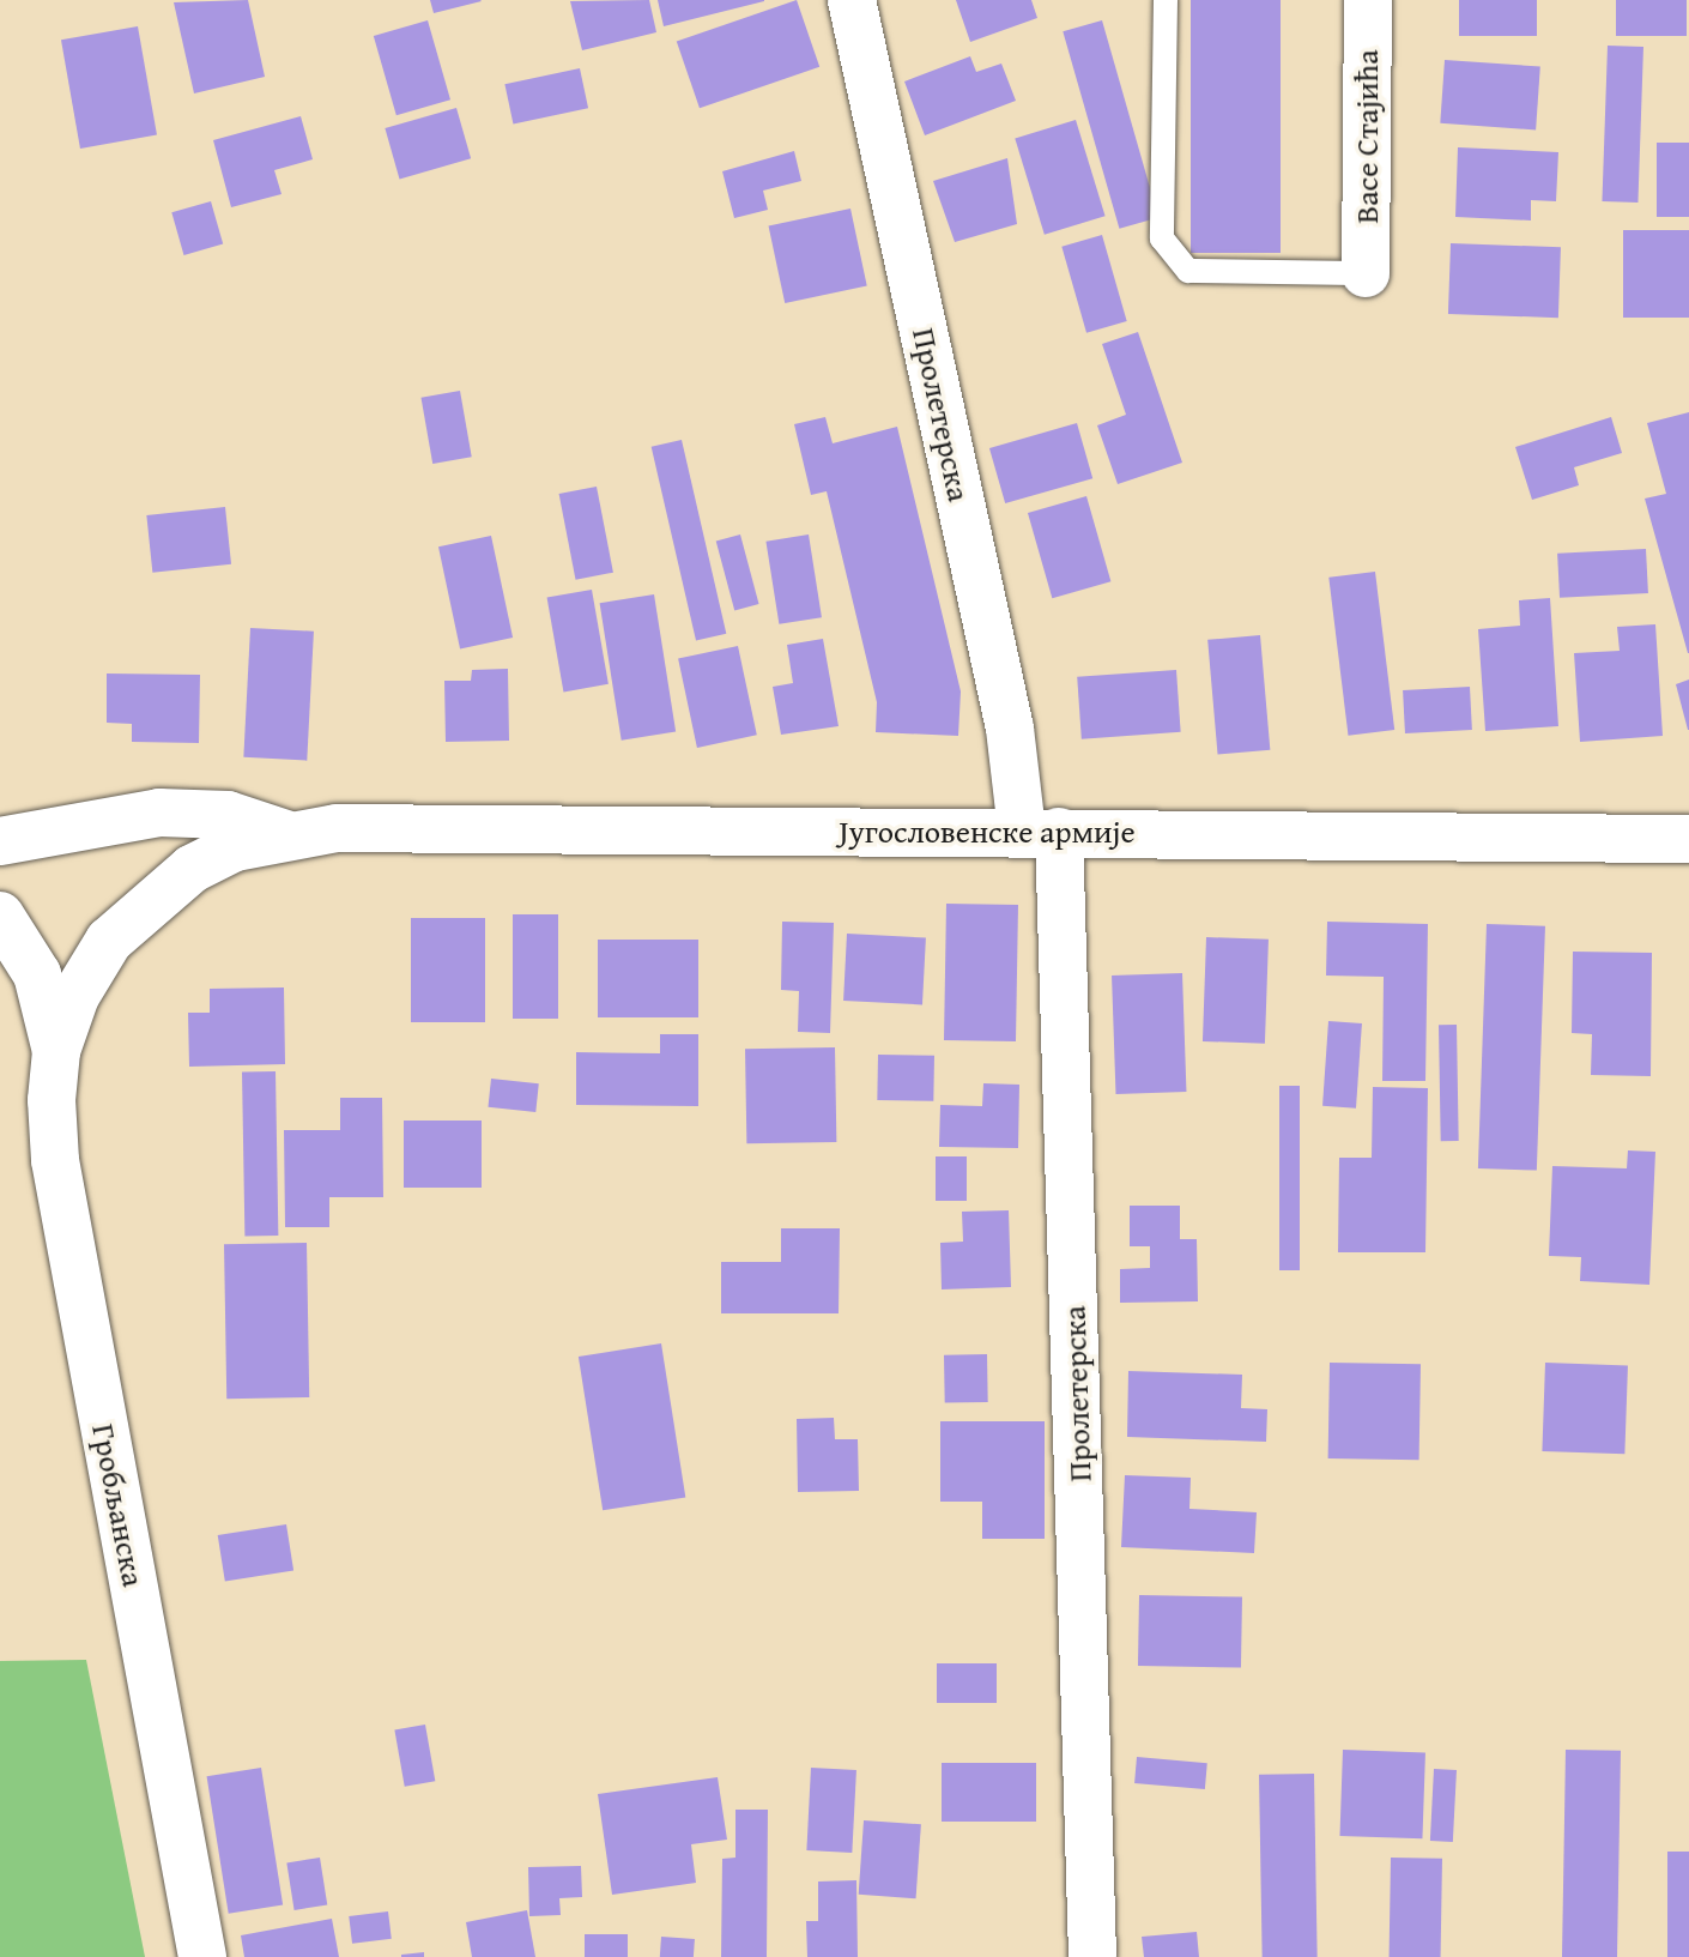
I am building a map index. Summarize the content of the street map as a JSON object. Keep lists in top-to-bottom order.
{
  "streets": {
    "street": [
      "Васе Стајића",
      "Пролетерска",
      "Југословенске армије",
      "Гробљанска"
    ]
  },
  "crossings": [
    ["Пролетерска", "Југословенске армије"],
    ["Југословенске армије", "Гробљанска"]
  ]
}
